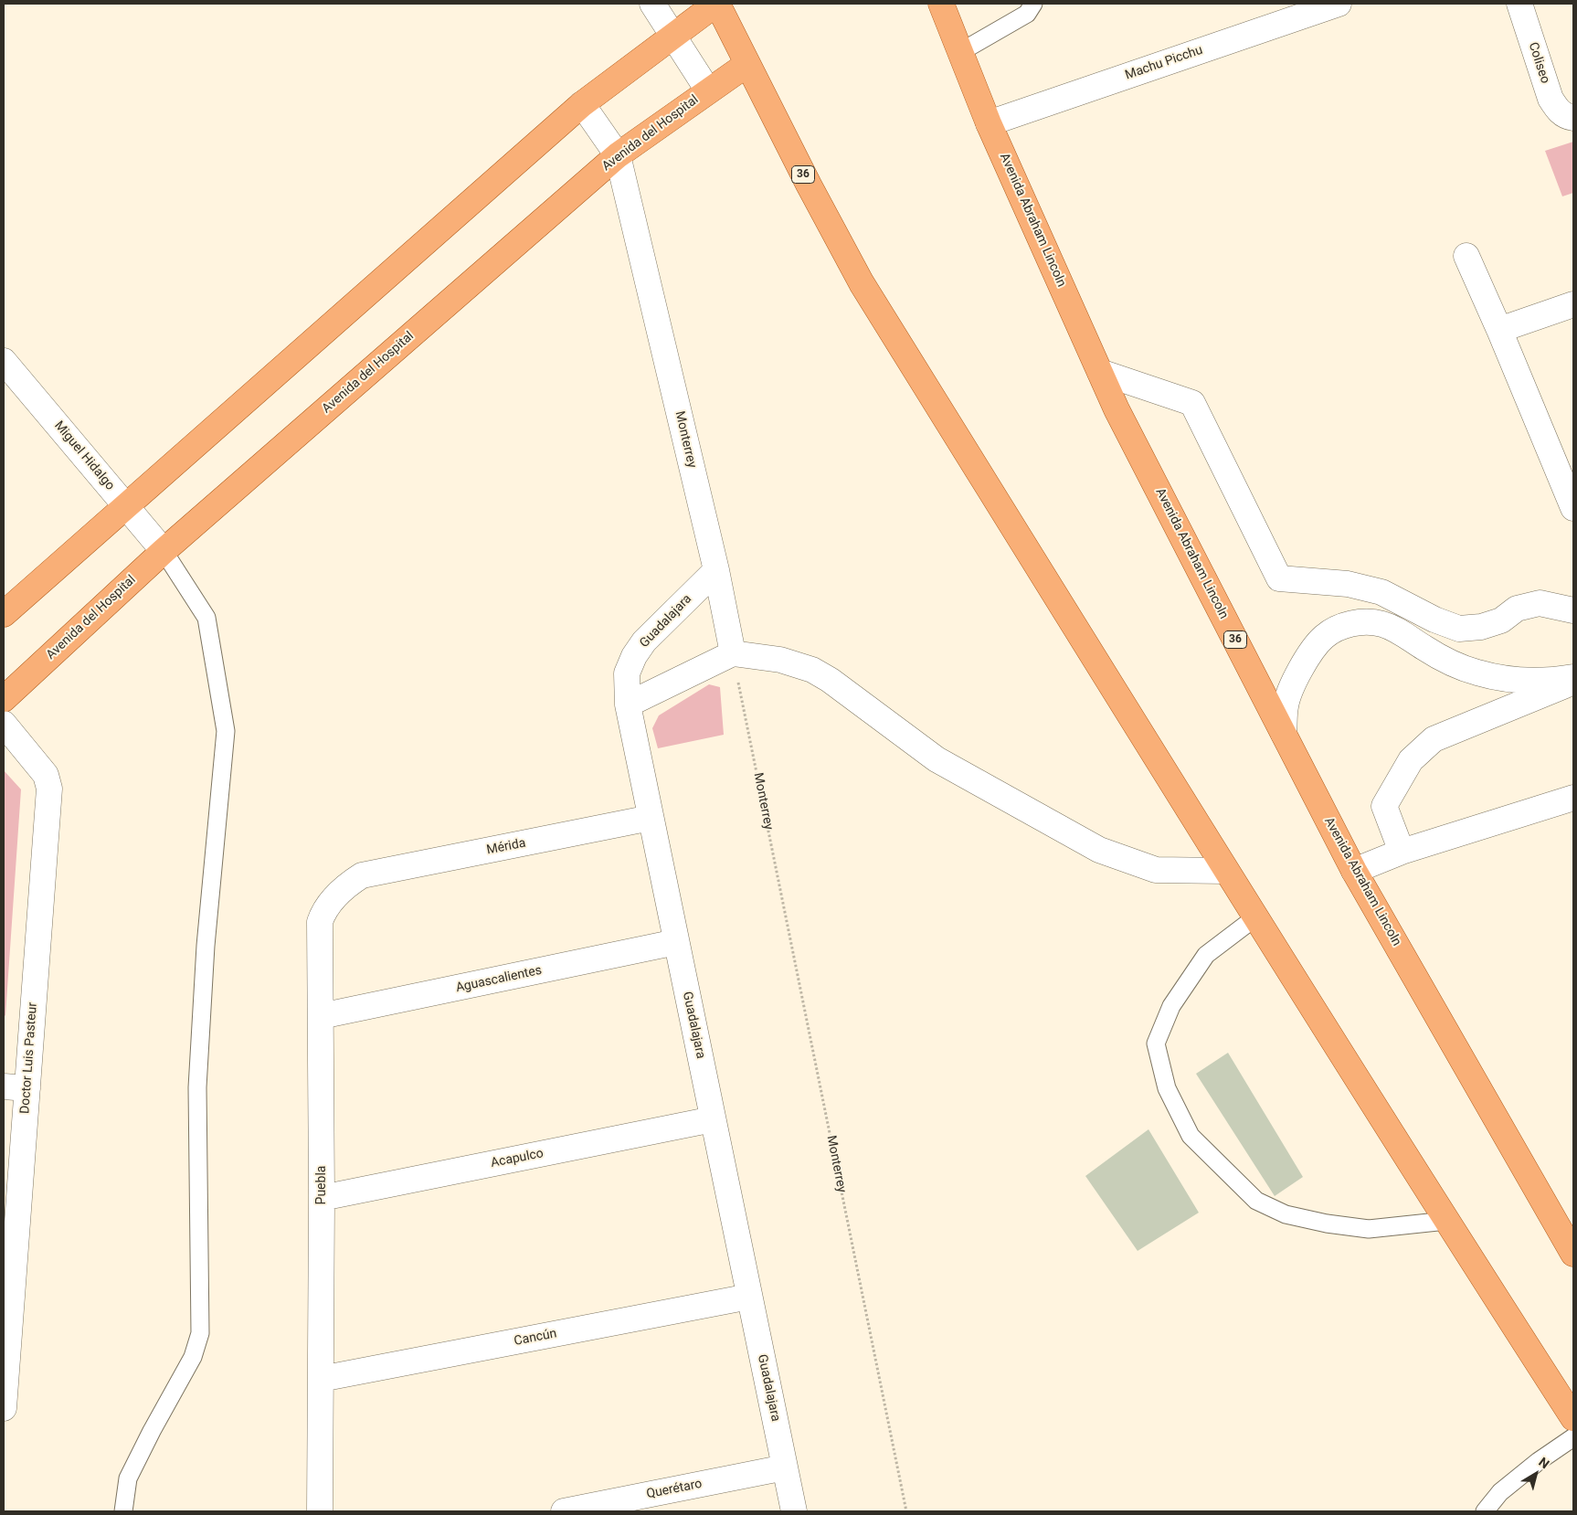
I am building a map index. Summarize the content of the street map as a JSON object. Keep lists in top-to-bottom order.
{
  "streets": {
    "main road": ["Avenida del Hospital", "36", "Avenida Abraham Lincoln"],
    "street": [
      "Machu Picchu",
      "Coliseo",
      "Monterrey",
      "Miguel Hidalgo",
      "Guadalajara",
      "Mérida",
      "Aguascalientes",
      "Doctor Luis Pasteur",
      "Acapulco",
      "Puebla",
      "Cancún",
      "Querétaro"
    ]
  },
  "crossings": [
    ["Machu Picchu", "Avenida Abraham Lincoln"],
    ["Avenida del Hospital", "36"],
    ["Avenida del Hospital", "Monterrey"],
    ["Avenida del Hospital", "Miguel Hidalgo"],
    ["Monterrey", "Guadalajara"],
    ["Guadalajara", "Mérida"],
    ["Guadalajara", "Aguascalientes"],
    ["Guadalajara", "Acapulco"],
    ["Guadalajara", "Cancún"],
    ["Guadalajara", "Querétaro"],
    ["Mérida", "Puebla"],
    ["Aguascalientes", "Puebla"],
    ["Acapulco", "Puebla"],
    ["Puebla", "Cancún"]
  ],
  "north": "top right"
}
